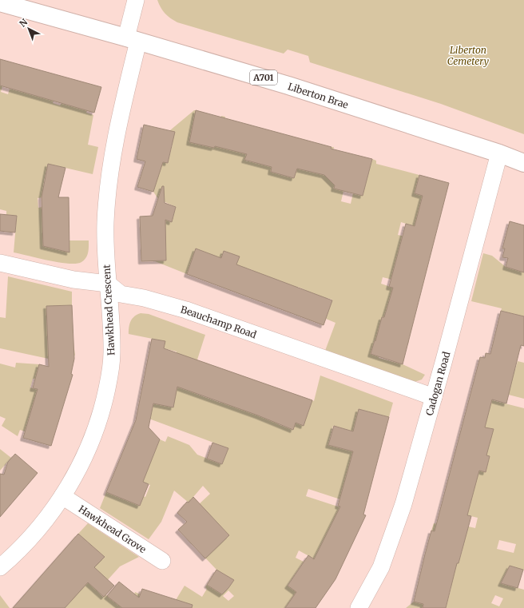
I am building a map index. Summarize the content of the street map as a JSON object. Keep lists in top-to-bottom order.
{
  "streets": {
    "main road": ["A701", "Liberton Brae"],
    "street": [
      "Hawkhead Crescent",
      "Beauchamp Road",
      "Cadogan Road",
      "Hawkhead Grove"
    ]
  },
  "crossings": [
    ["Liberton Brae", "Hawkhead Crescent"],
    ["Liberton Brae", "Cadogan Road"],
    ["Hawkhead Crescent", "Beauchamp Road"],
    ["Hawkhead Crescent", "Hawkhead Grove"],
    ["Beauchamp Road", "Cadogan Road"]
  ],
  "parks": ["Liberton Cemetery"],
  "north": "top left"
}
